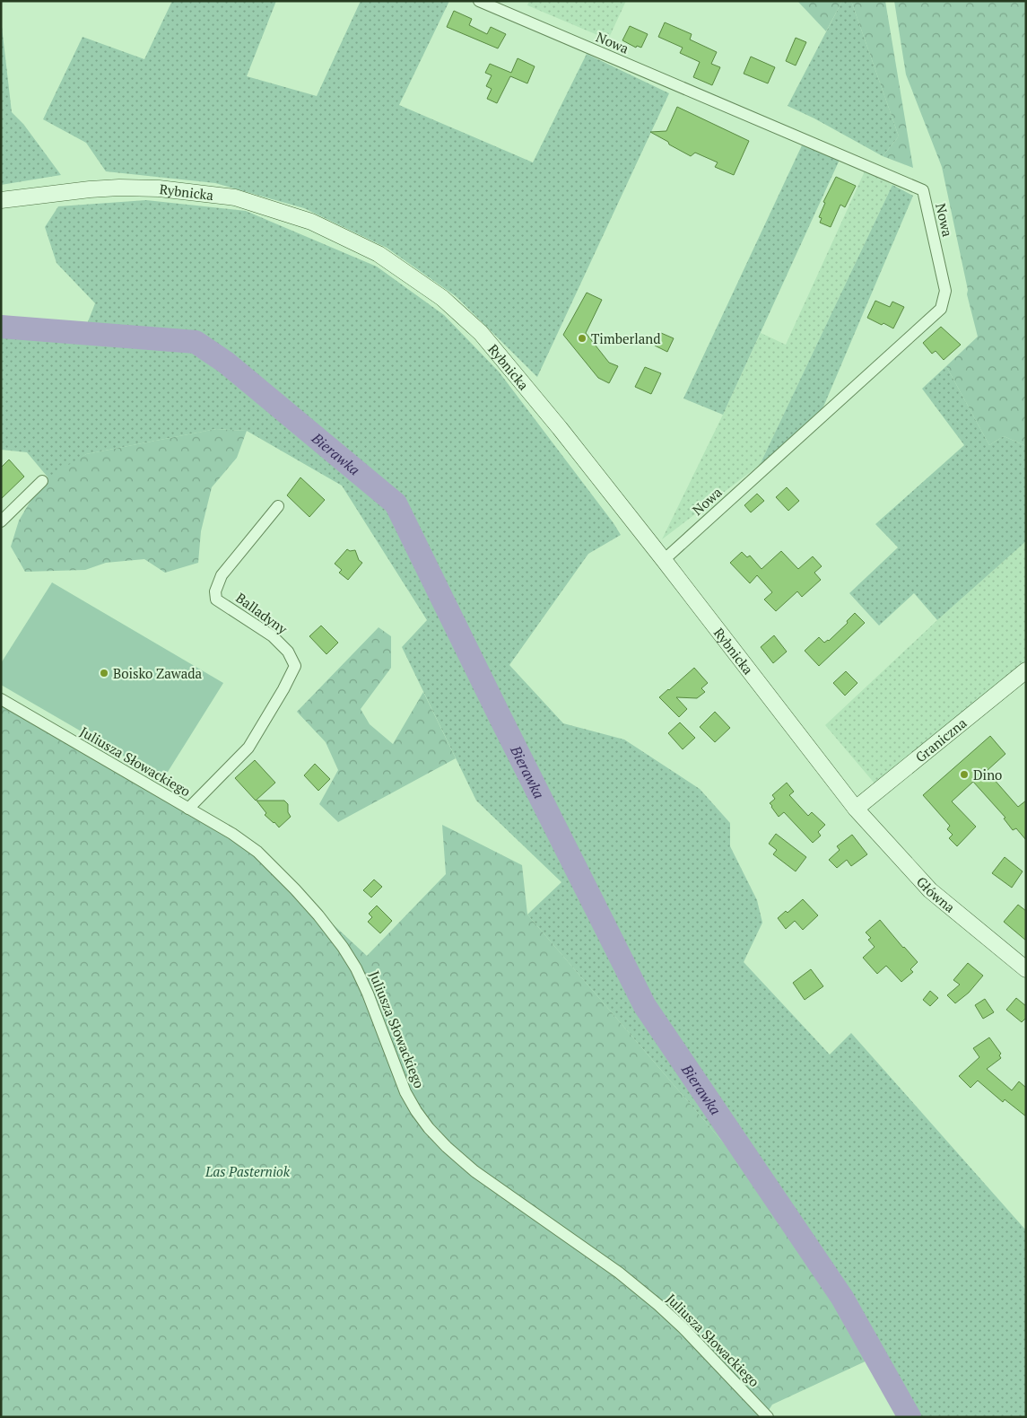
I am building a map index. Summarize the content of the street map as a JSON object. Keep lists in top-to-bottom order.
{
  "streets": {
    "main road": ["Rybnicka", "Graniczna", "Główna"],
    "street": ["Nowa", "Balladyny", "Juliusza Słowackiego"]
  },
  "crossings": [
    ["Nowa", "Rybnicka"],
    ["Rybnicka", "Graniczna"],
    ["Rybnicka", "Główna"],
    ["Balladyny", "Juliusza Słowackiego"],
    ["Graniczna", "Główna"]
  ],
  "water": ["Bierawka"],
  "parks": ["Las Pasterniok"],
  "places": ["Timberland", "Boisko Zawada", "Dino"]
}
